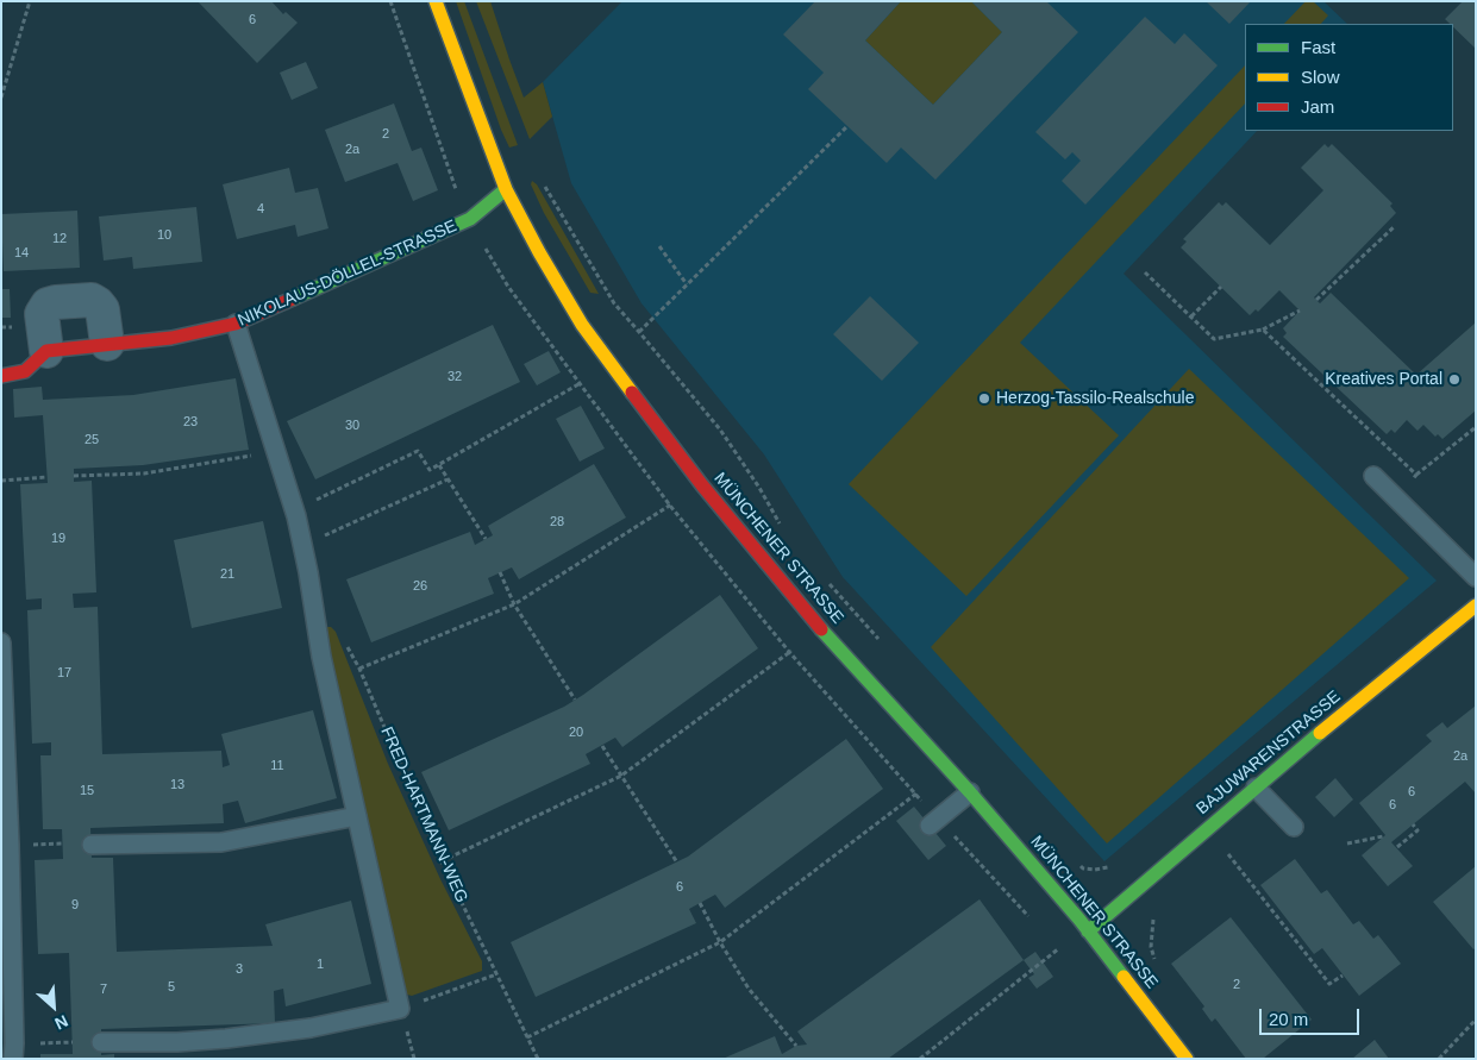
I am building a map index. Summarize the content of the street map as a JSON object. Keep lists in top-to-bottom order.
{
  "streets": {
    "street": ["NIKOLAUS-DÖLLEL-STRASSE", "MÜNCHENER STRASSE", "BAJUWARENSTRASSE"],
    "path": ["FRED-HARTMANN-WEG"]
  },
  "crossings": [
    ["NIKOLAUS-DÖLLEL-STRASSE", "MÜNCHENER STRASSE"],
    ["MÜNCHENER STRASSE", "BAJUWARENSTRASSE"]
  ],
  "places": ["Kreatives Portal", "Herzog-Tassilo-Realschule"],
  "house_numbers": [
    "6",
    "2",
    "2a",
    "4",
    "10",
    "12",
    "14",
    "32",
    "23",
    "30",
    "25",
    "28",
    "19",
    "21",
    "26",
    "17",
    "20",
    "2a",
    "11",
    "13",
    "15",
    "6",
    "6",
    "6",
    "9",
    "1",
    "3",
    "2",
    "5",
    "7"
  ],
  "legend": ["Fast", "Slow", "Jam"],
  "scale_bar": "20 m",
  "north": "bottom right"
}
